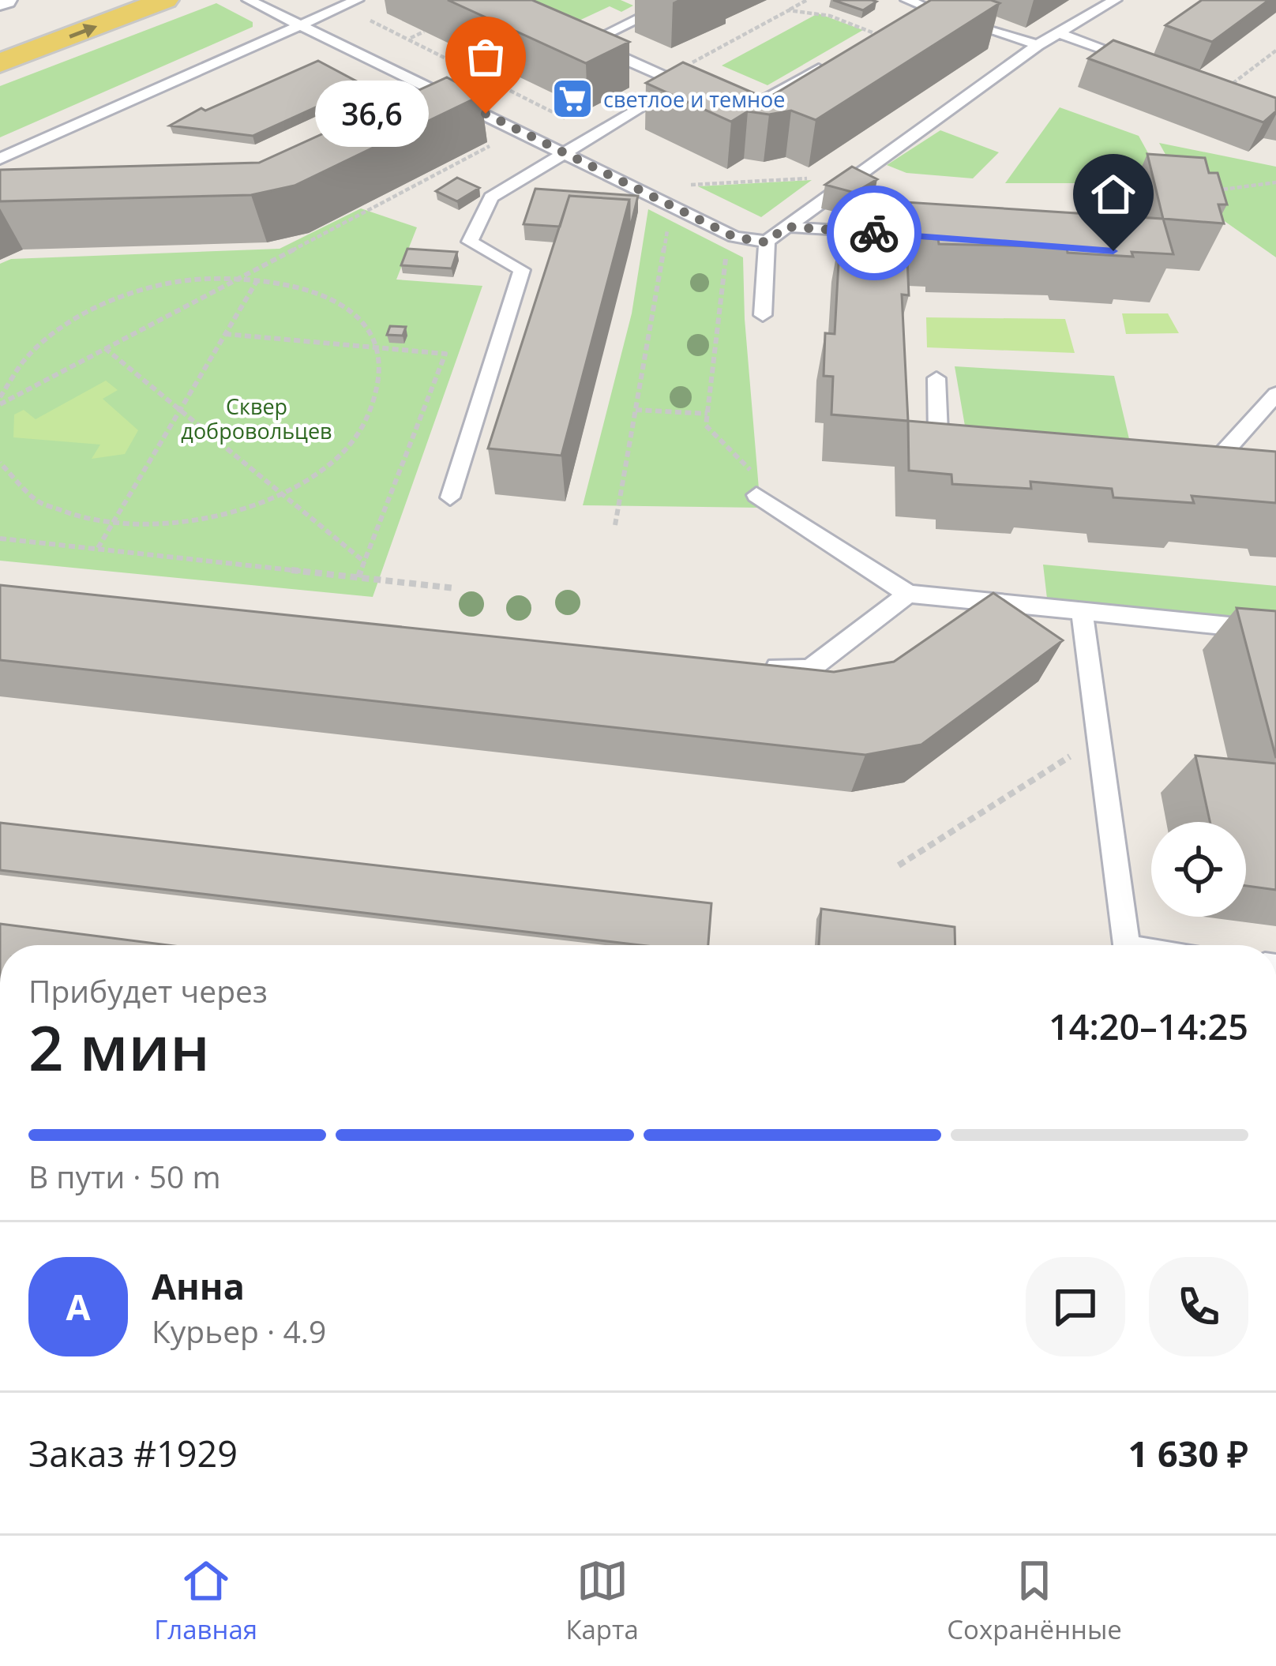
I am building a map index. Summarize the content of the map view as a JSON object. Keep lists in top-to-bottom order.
{
  "parks": ["Сквер добровольцев"],
  "places": {
    "supermarket": ["светлое и темное"],
    "other": ["36,6"]
  },
  "page": {
    "bubble": "36,6",
    "heading": ["2 мин", "Прибудет через", "14:20–14:25"],
    "panel": [
      "Анна",
      "Курьер · 4.9",
      "Заказ #1929",
      "1 630 ₽"
    ],
    "bar": "В пути · 50 m",
    "round": "А",
    "tabs": ["Главная", "Карта", "Сохранённые"]
  }
}
